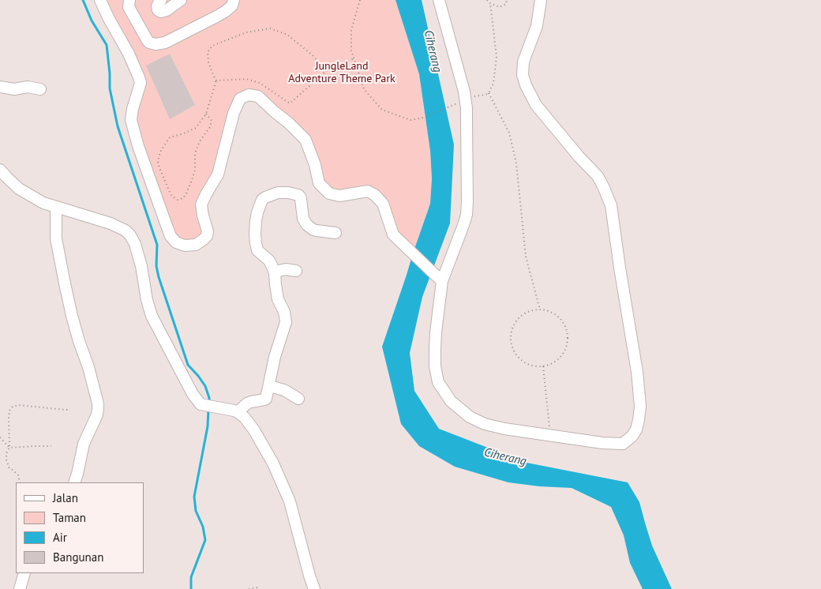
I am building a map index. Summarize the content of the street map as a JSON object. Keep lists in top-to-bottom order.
{
  "water": ["Ciherang"],
  "parks": ["JungleLand Adventure Theme Park"],
  "legend": [
    "Jalan",
    "Taman",
    "Air",
    "Bangunan"
  ]
}
